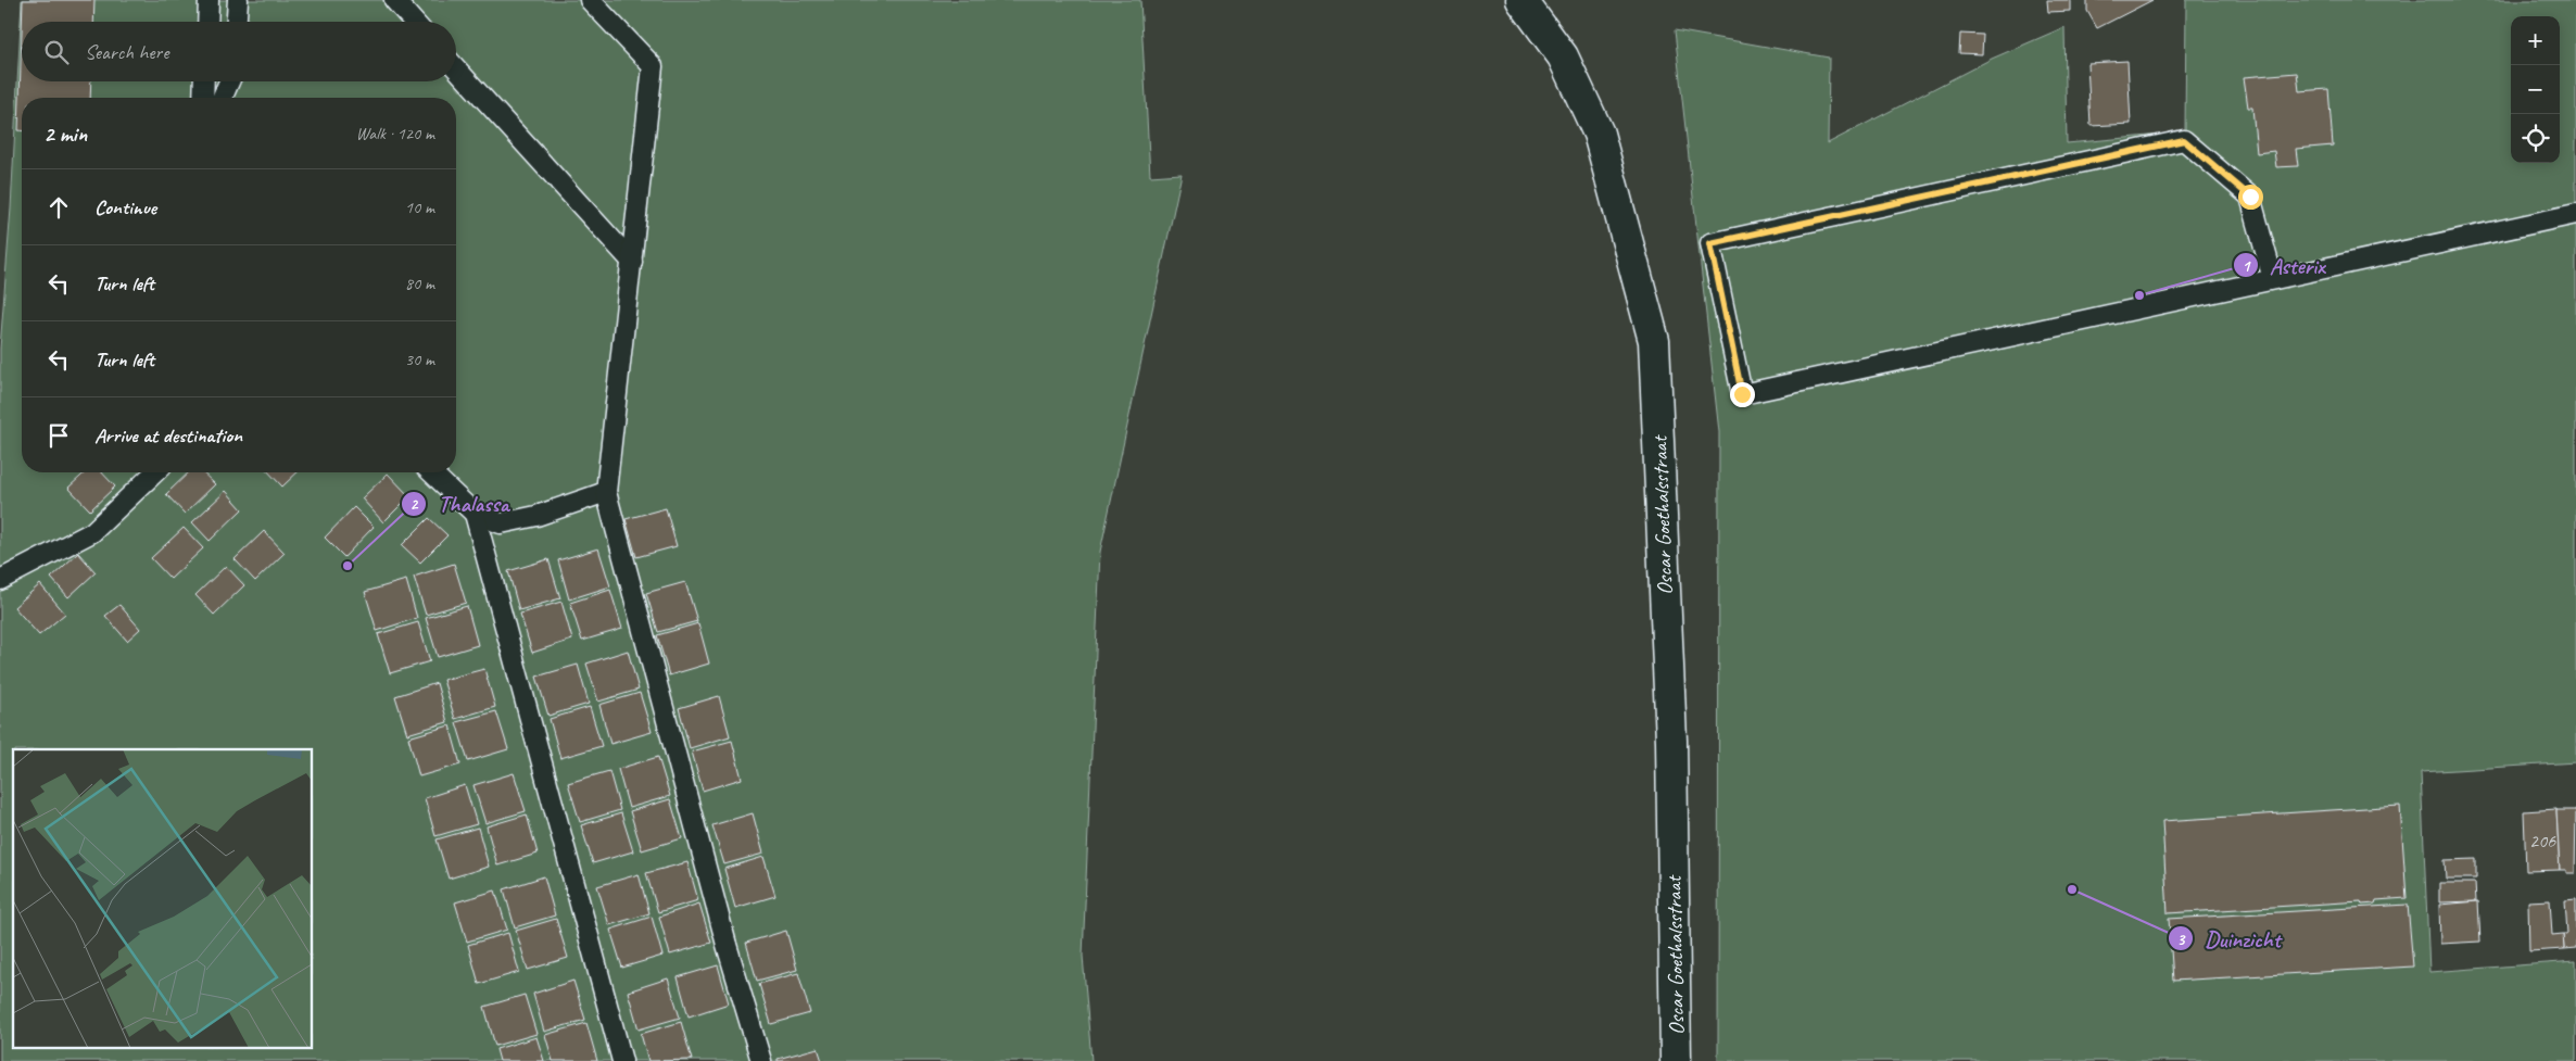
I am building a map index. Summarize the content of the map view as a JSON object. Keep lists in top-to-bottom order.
{
  "streets": {
    "street": ["Oscar Goethalsstraat"]
  },
  "places": ["Asterix", "Thalassa", "Duinzicht"],
  "house_numbers": ["206"],
  "page": {
    "map_buttons": ["+", "−"],
    "search": "Search here",
    "heading": ["2 min", "Walk · 120 m"],
    "list": [
      ["Continue", "10 m"],
      ["Turn left", "80 m"],
      ["Turn left", "30 m"],
      "Arrive at destination"
    ]
  }
}
